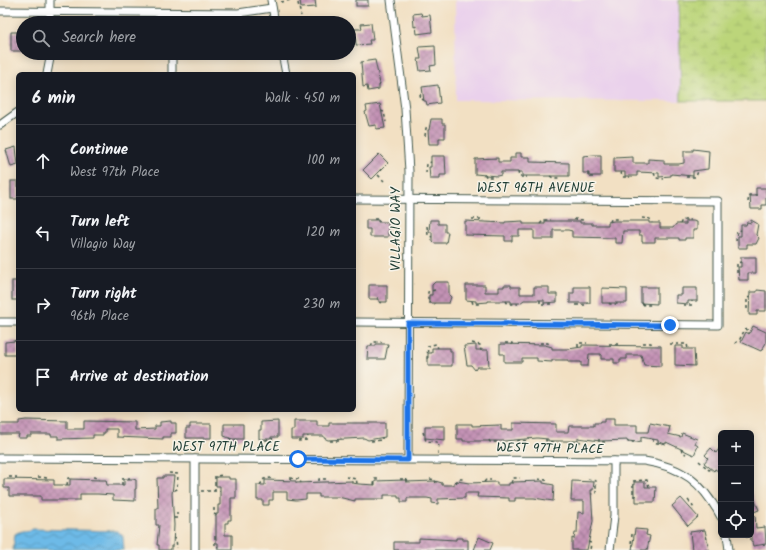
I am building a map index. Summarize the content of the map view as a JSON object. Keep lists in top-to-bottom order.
{
  "streets": {
    "street": ["WEST 96TH AVENUE", "VILLAGIO WAY", "WEST 97TH PLACE"]
  },
  "crossings": [
    ["WEST 96TH AVENUE", "VILLAGIO WAY"],
    ["VILLAGIO WAY", "WEST 97TH PLACE"]
  ],
  "page": {
    "search": "Search here",
    "heading": ["6 min", "Walk · 450 m"],
    "list": [
      ["Continue", "West 97th Place", "100 m"],
      ["Turn left", "Villagio Way", "120 m"],
      ["Turn right", "96th Place", "230 m"],
      "Arrive at destination"
    ],
    "map_buttons": ["+", "−"]
  }
}
